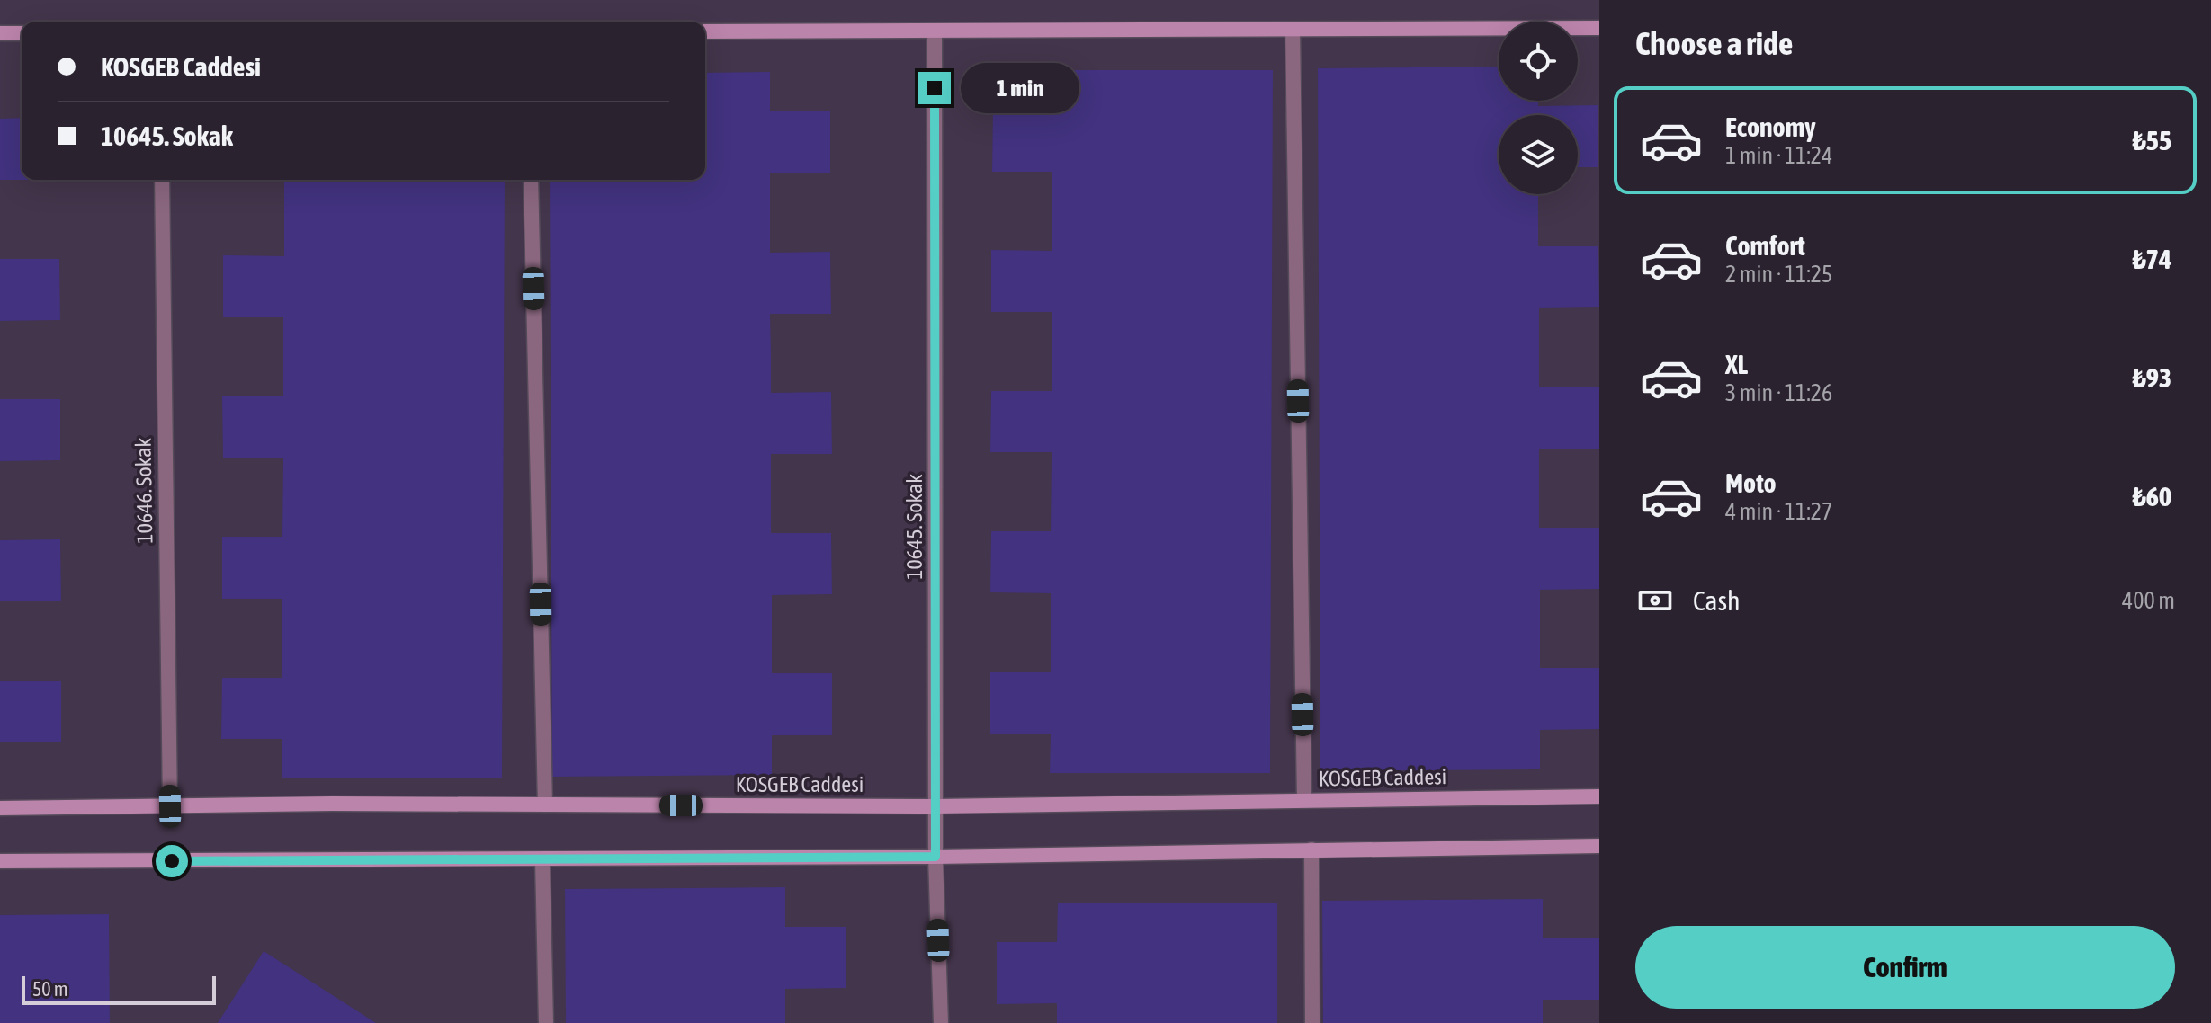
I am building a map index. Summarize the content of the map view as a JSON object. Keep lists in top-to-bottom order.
{
  "streets": {
    "main road": ["KOSGEB Caddesi"],
    "street": ["10646. Sokak", "10645. Sokak"]
  },
  "crossings": [
    ["10646. Sokak", "KOSGEB Caddesi"],
    ["10645. Sokak", "KOSGEB Caddesi"]
  ],
  "scale_bar": "50 m",
  "page": {
    "heading": "Choose a ride",
    "banner": ["KOSGEB Caddesi", "10645. Sokak"],
    "bubble": "1 min",
    "list": [
      {
        "name": "Economy",
        "note": "1 min · 11:24",
        "value": "₺55"
      },
      {
        "name": "Comfort",
        "note": "2 min · 11:25",
        "value": "₺74"
      },
      {
        "name": "XL",
        "note": "3 min · 11:26",
        "value": "₺93"
      },
      {
        "name": "Moto",
        "note": "4 min · 11:27",
        "value": "₺60"
      }
    ],
    "pay": ["Cash", "400 m"],
    "buttons": "Confirm",
    "scale": "50 m"
  }
}
